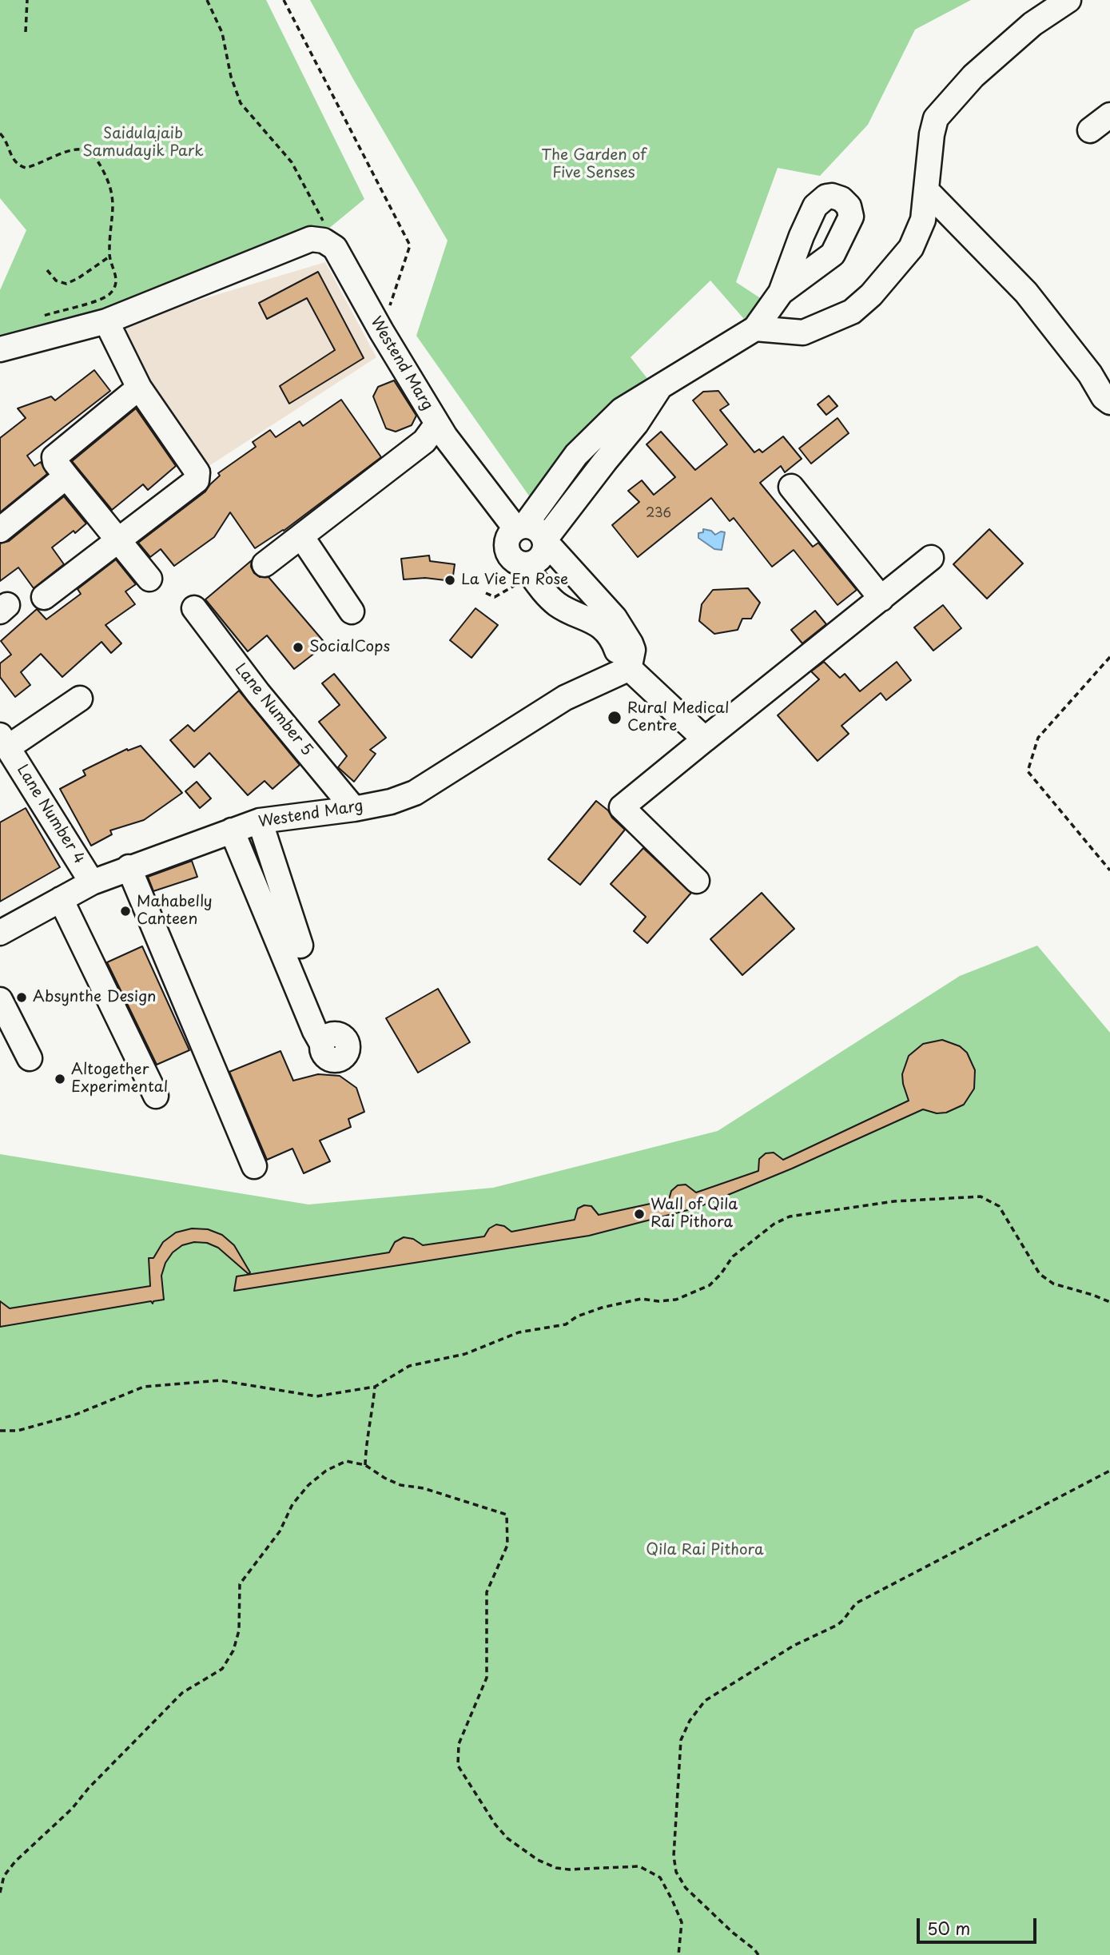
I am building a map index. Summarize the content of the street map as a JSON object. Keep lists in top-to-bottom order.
{
  "streets": {
    "street": ["Westend Marg", "Lane Number 5", "Lane Number 4"]
  },
  "crossings": [
    ["Westend Marg", "Lane Number 5"],
    ["Westend Marg", "Lane Number 4"]
  ],
  "parks": ["Saidulajaib Samudayik Park", "The Garden of Five Senses", "Qila Rai Pithora"],
  "places": [
    "La Vie En Rose",
    "SocialCops",
    "Rural Medical Centre",
    "Mahabelly Canteen",
    "Absynthe Design",
    "Altogether Experimental",
    "Wall of Qila Rai Pithora"
  ],
  "house_numbers": ["236"],
  "scale_bar": "50 m"
}
